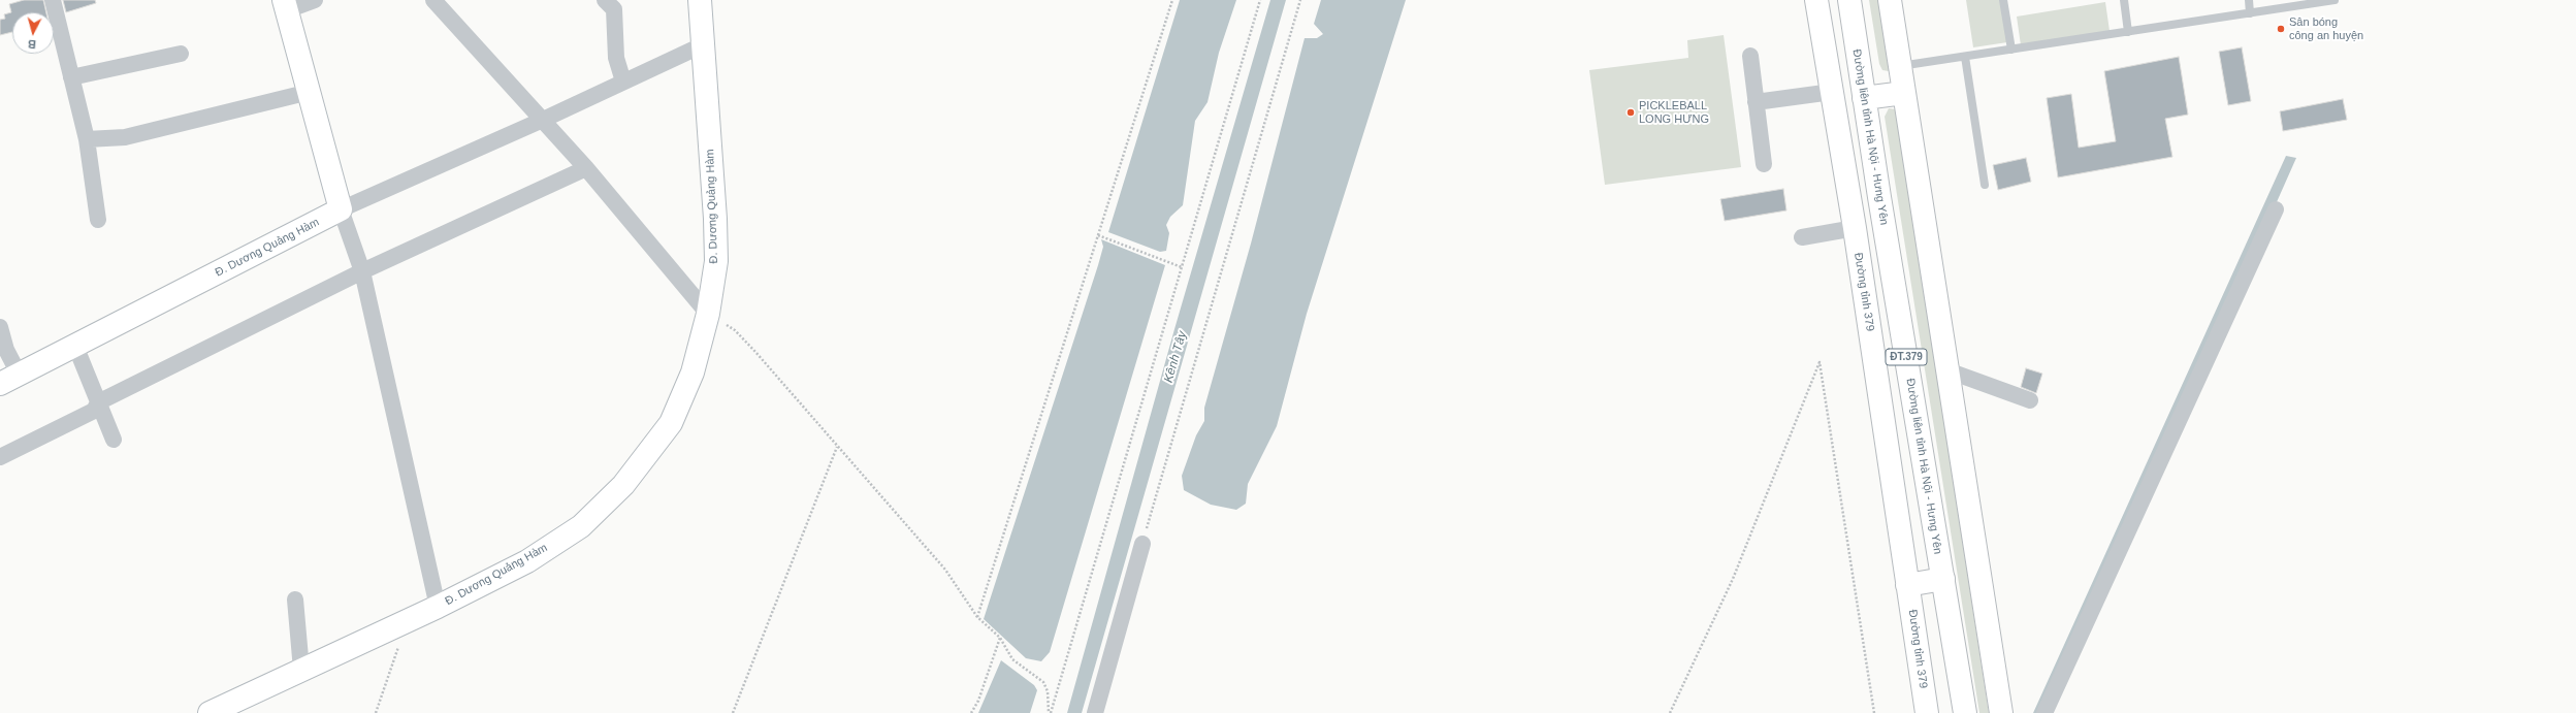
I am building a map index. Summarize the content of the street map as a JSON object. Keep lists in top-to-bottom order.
{
  "streets": {
    "main road": [
      "Đường liên tỉnh Hà Nội - Hưng Yên",
      "Đ. Dương Quảng Hàm",
      "Đường tỉnh 379",
      "ĐT.379"
    ]
  },
  "water": ["Kênh Tây"],
  "places": ["Sân bóng công an huyện", "PICKLEBALL LONG HƯNG"],
  "north": "bottom"
}
